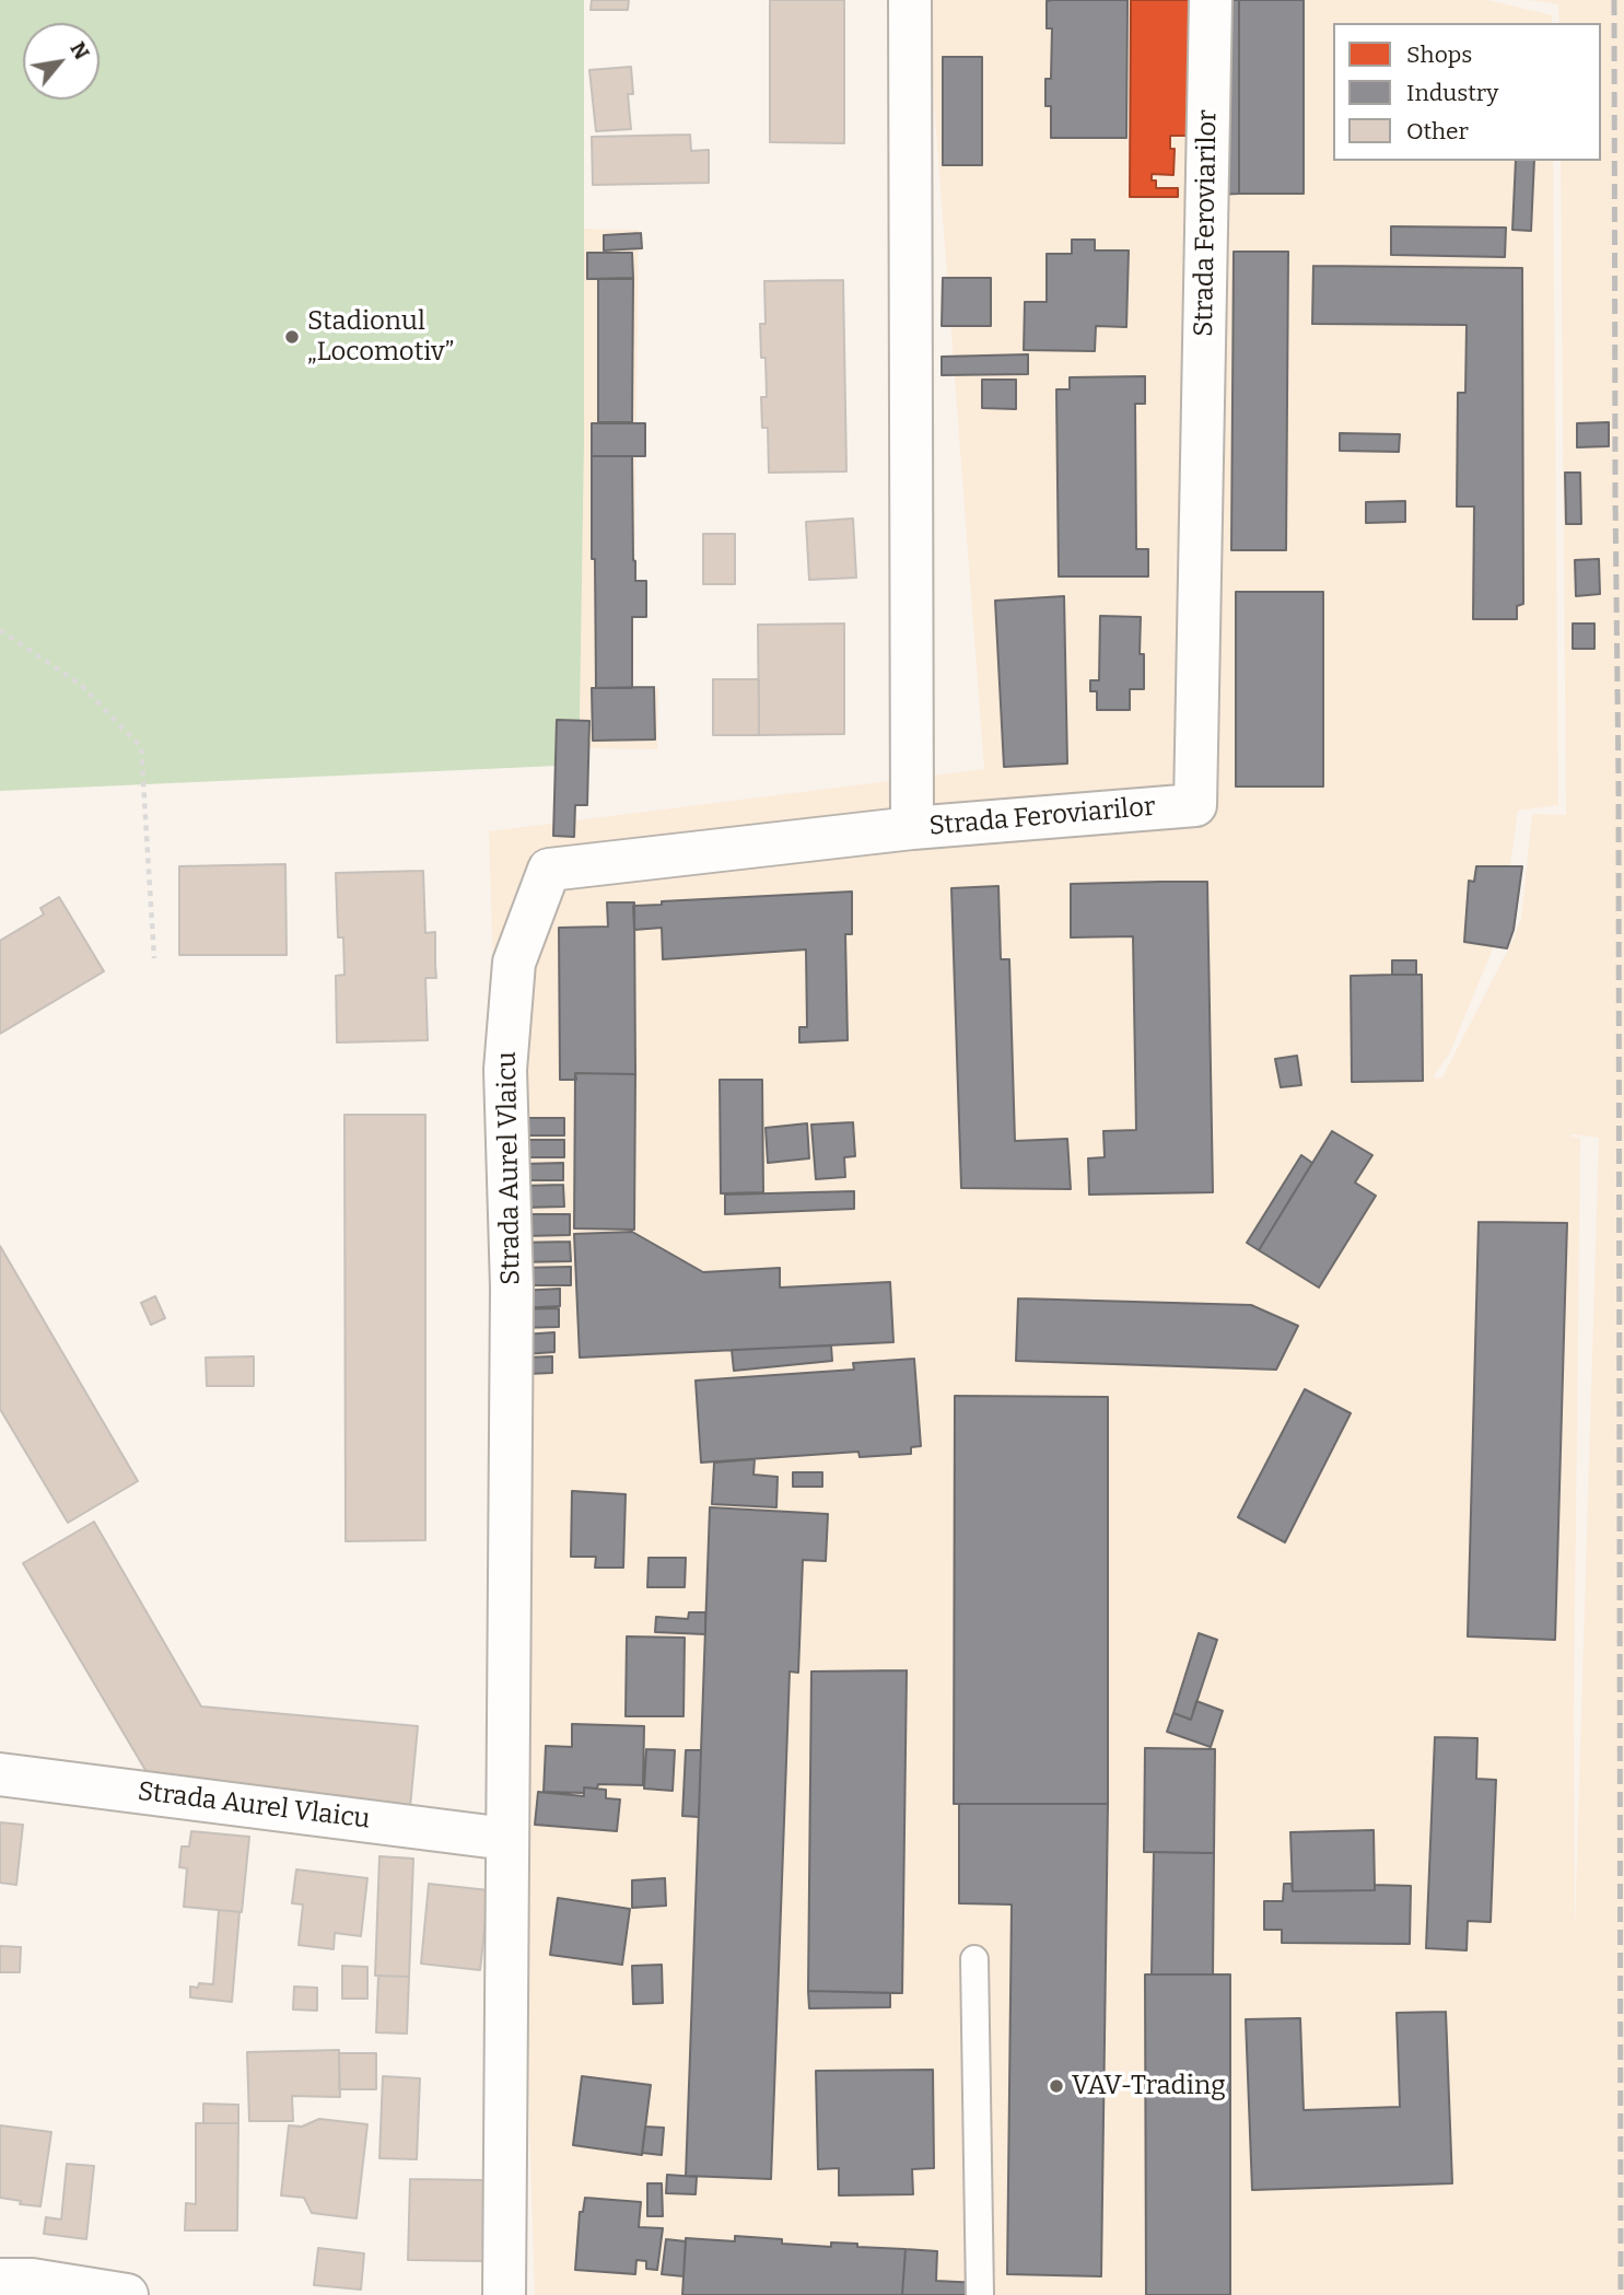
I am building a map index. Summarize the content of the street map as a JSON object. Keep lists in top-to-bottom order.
{
  "streets": {
    "street": ["Strada Feroviarilor", "Strada Aurel Vlaicu"]
  },
  "crossings": [
    ["Strada Feroviarilor", "Strada Aurel Vlaicu"]
  ],
  "places": ["Stadionul „Locomotiv”", "VAV-Trading"],
  "legend": ["Shops", "Industry", "Other"],
  "north": "top right"
}
